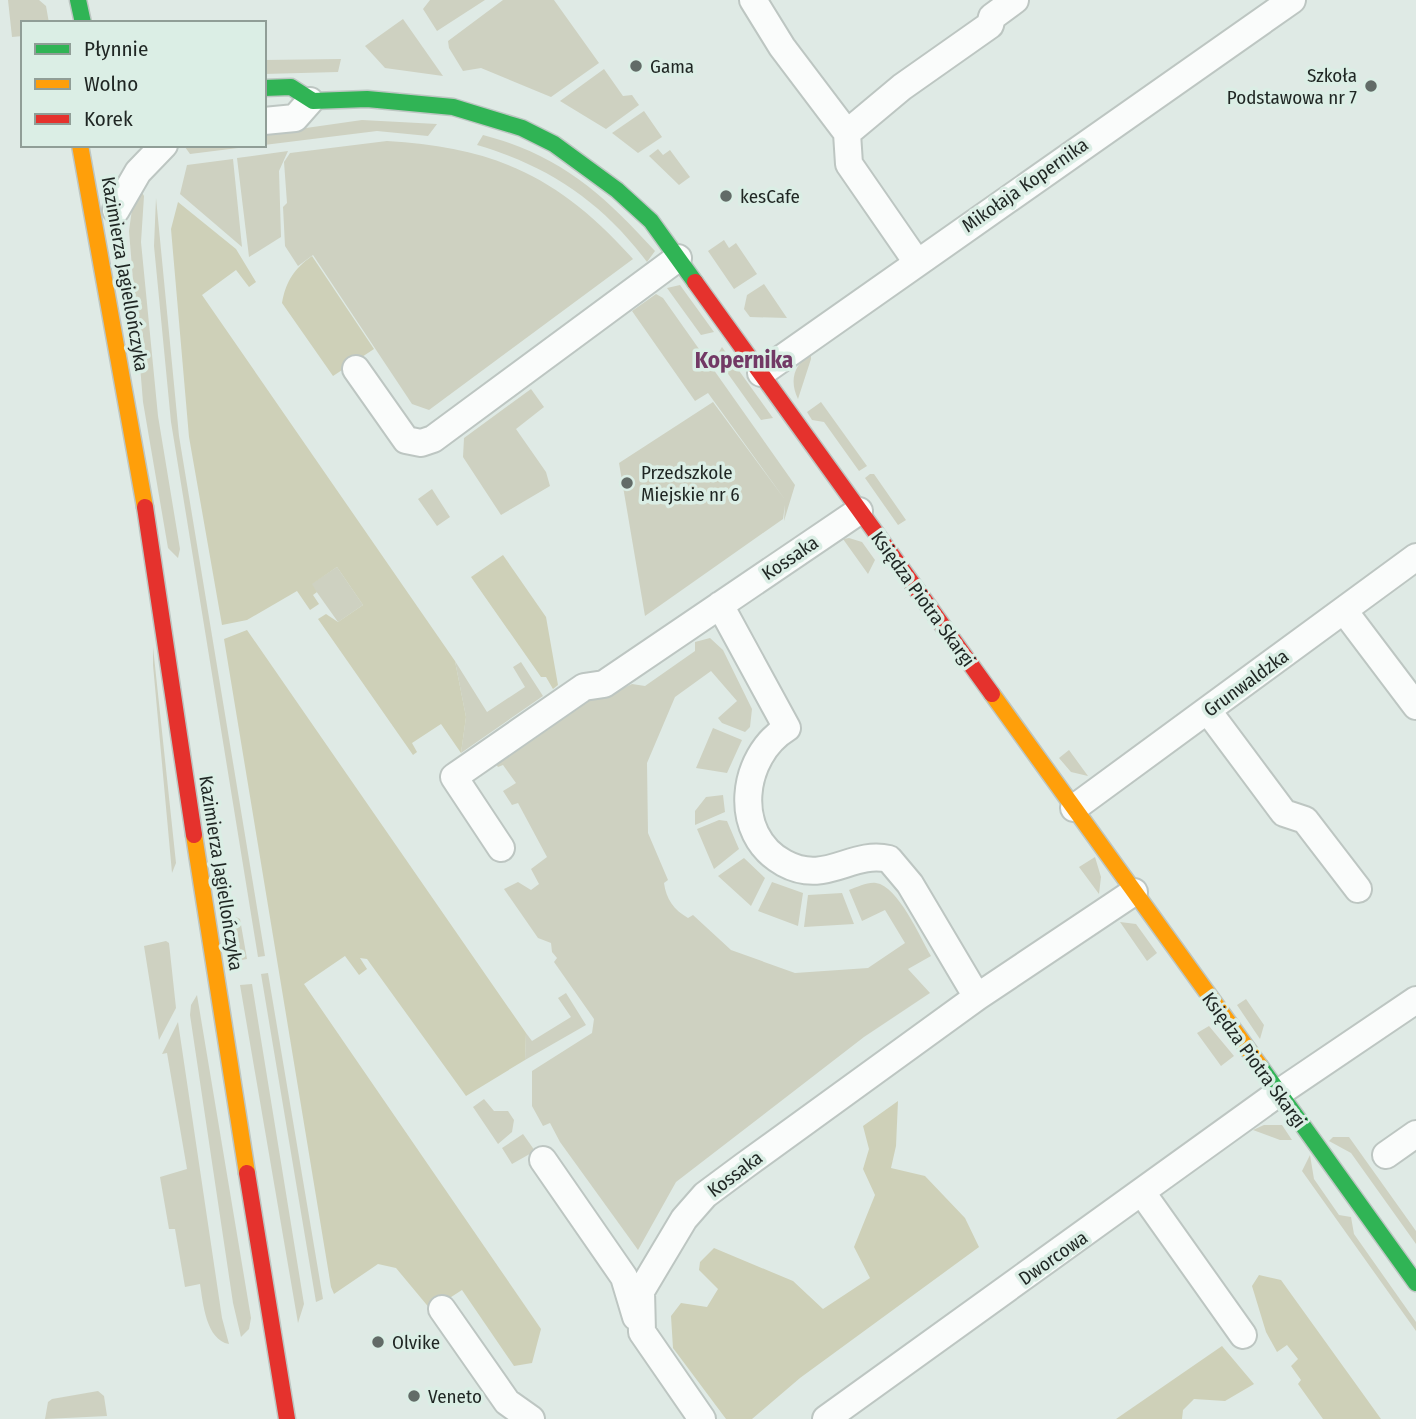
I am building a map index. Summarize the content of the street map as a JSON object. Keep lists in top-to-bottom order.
{
  "streets": {
    "street": [
      "Mikołaja Kopernika",
      "Kazimierza Jagiellończyka",
      "Kossaka",
      "Księdza Piotra Skargi",
      "Grunwaldzka",
      "Dworcowa"
    ]
  },
  "crossings": [
    ["Mikołaja Kopernika", "Księdza Piotra Skargi"],
    ["Kossaka", "Księdza Piotra Skargi"],
    ["Księdza Piotra Skargi", "Grunwaldzka"],
    ["Księdza Piotra Skargi", "Dworcowa"]
  ],
  "districts": ["Kopernika"],
  "places": [
    "Gama",
    "Szkoła Podstawowa nr 7",
    "kesCafe",
    "Przedszkole Miejskie nr 6",
    "Olvike",
    "Veneto"
  ],
  "legend": ["Płynnie", "Wolno", "Korek"]
}
